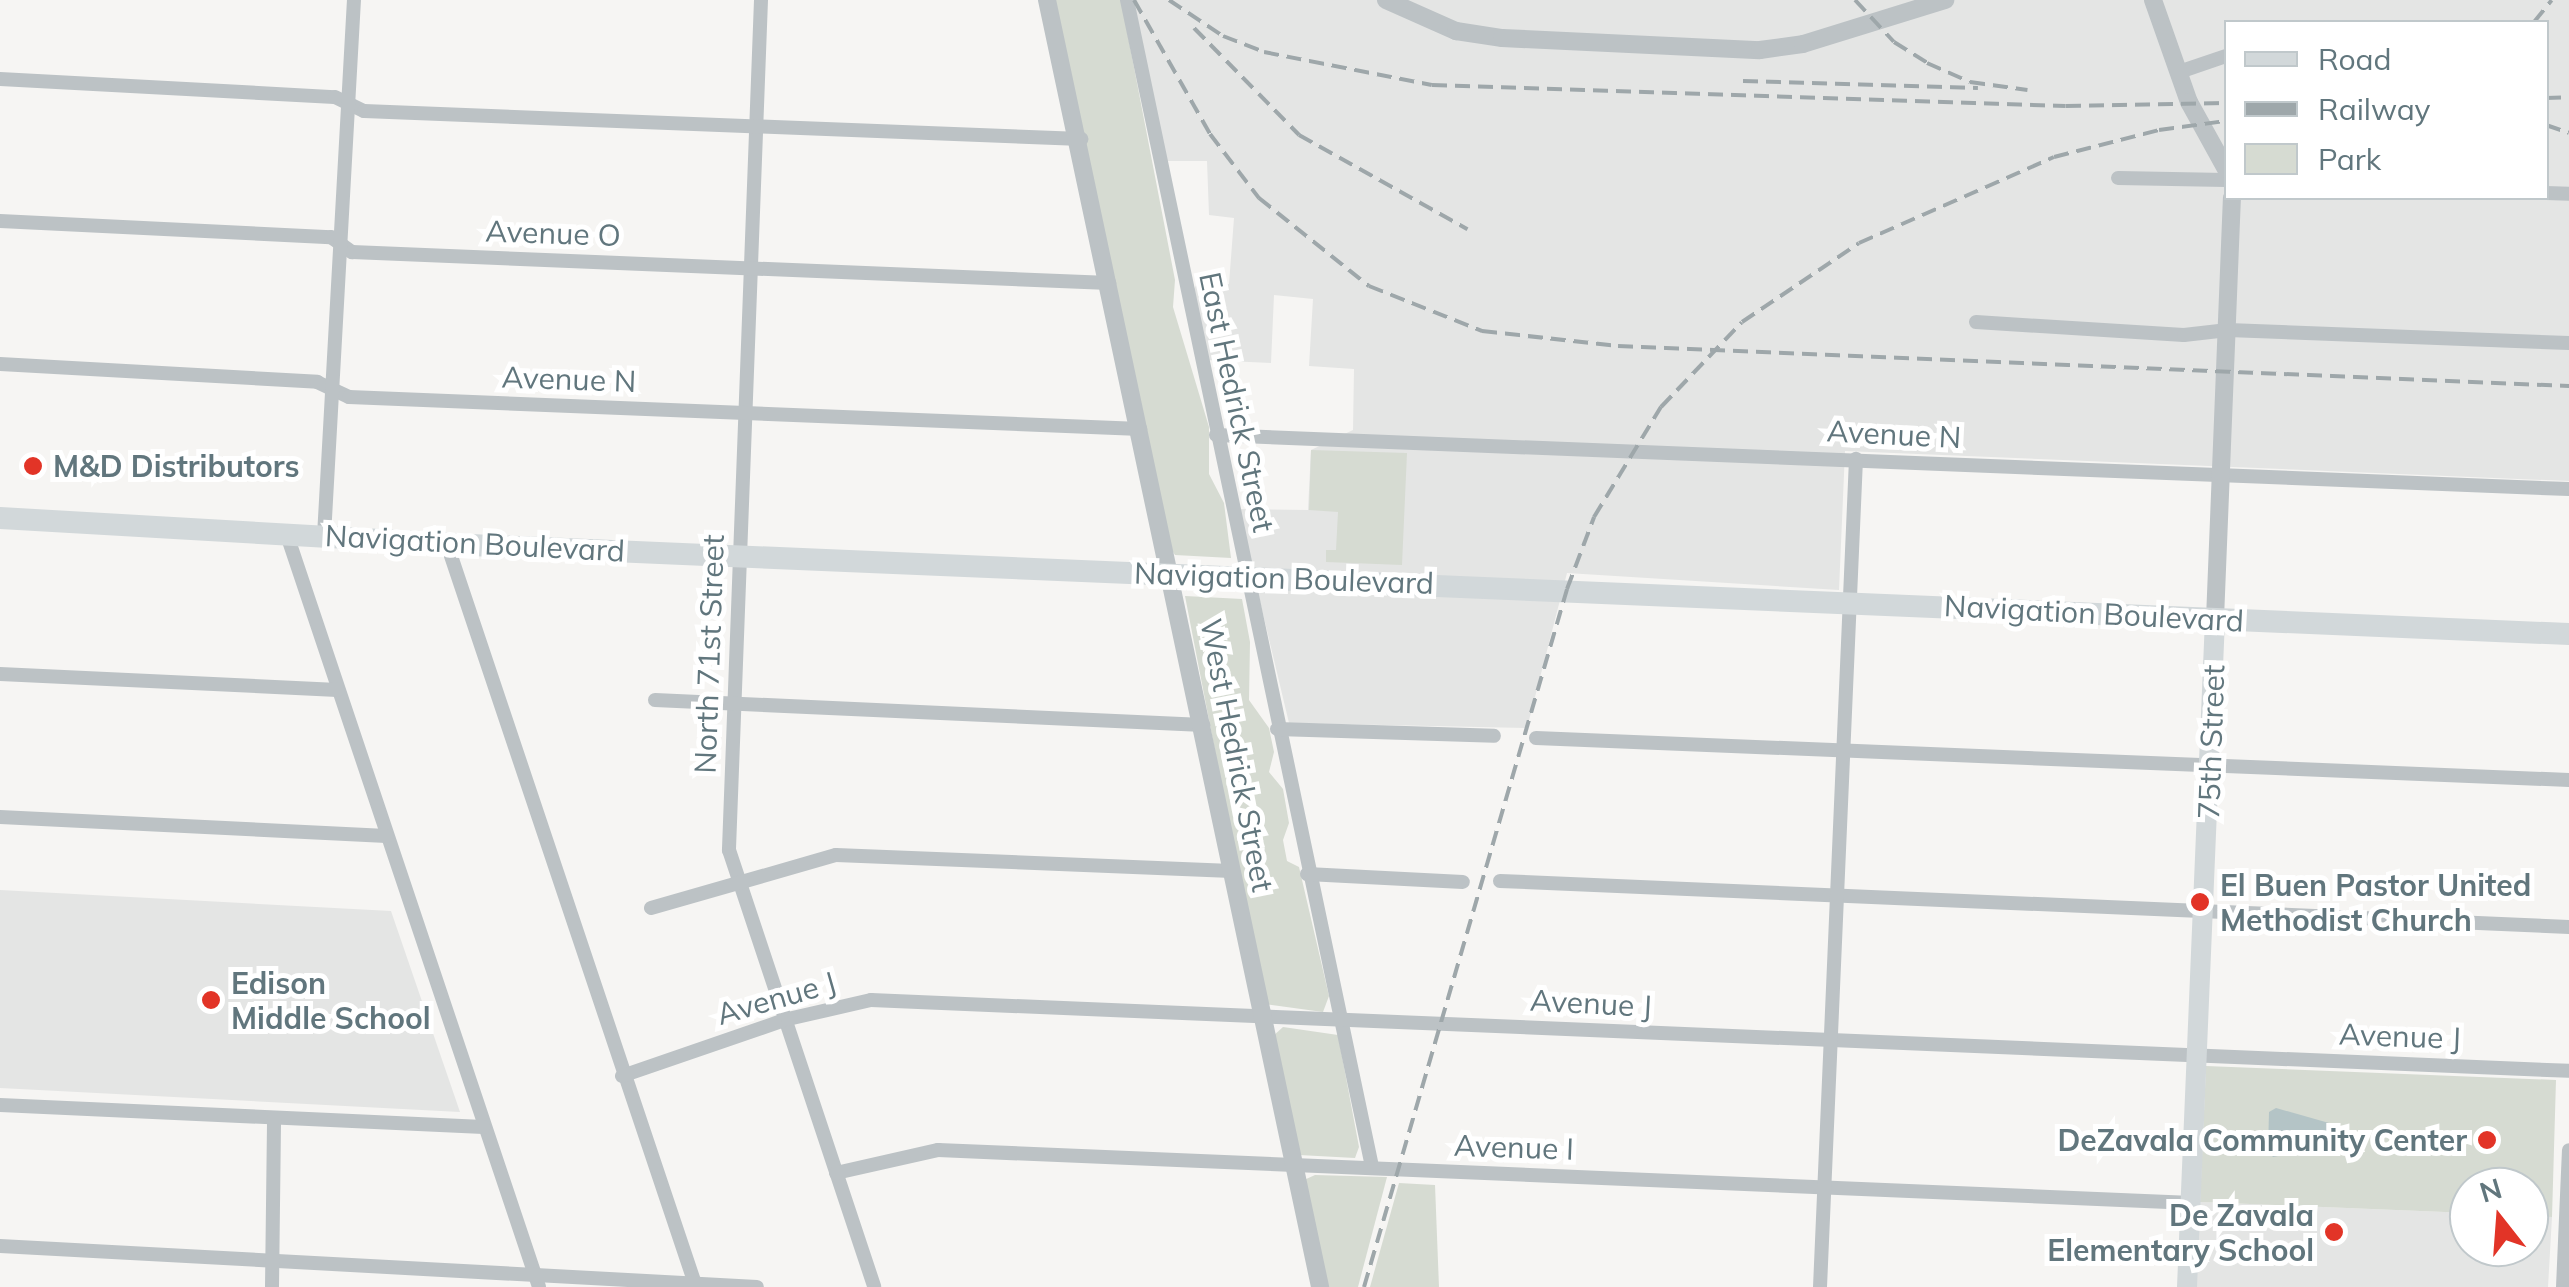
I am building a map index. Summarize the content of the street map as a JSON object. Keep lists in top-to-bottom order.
{
  "streets": {
    "main road": ["Navigation Boulevard", "75th Street"],
    "street": [
      "Avenue O",
      "Avenue N",
      "East Hedrick Street",
      "North 71st Street",
      "West Hedrick Street",
      "Avenue J",
      "Avenue I"
    ]
  },
  "crossings": [
    ["Avenue O", "North 71st Street"],
    ["Avenue O", "West Hedrick Street"],
    ["Avenue N", "East Hedrick Street"],
    ["Avenue N", "North 71st Street"],
    ["Avenue N", "75th Street"],
    ["Avenue N", "West Hedrick Street"],
    ["East Hedrick Street", "Navigation Boulevard"],
    ["East Hedrick Street", "Avenue J"],
    ["East Hedrick Street", "Avenue I"],
    ["Navigation Boulevard", "North 71st Street"],
    ["Navigation Boulevard", "75th Street"],
    ["Navigation Boulevard", "West Hedrick Street"],
    ["North 71st Street", "Avenue J"],
    ["North 71st Street", "Avenue I"],
    ["75th Street", "Avenue J"],
    ["75th Street", "Avenue I"],
    ["West Hedrick Street", "Avenue J"],
    ["West Hedrick Street", "Avenue I"]
  ],
  "places": [
    "M&D Distributors",
    "El Buen Pastor United Methodist Church",
    "Edison Middle School",
    "DeZavala Community Center",
    "De Zavala Elementary School"
  ],
  "legend": ["Road", "Railway", "Park"],
  "north": "top"
}
